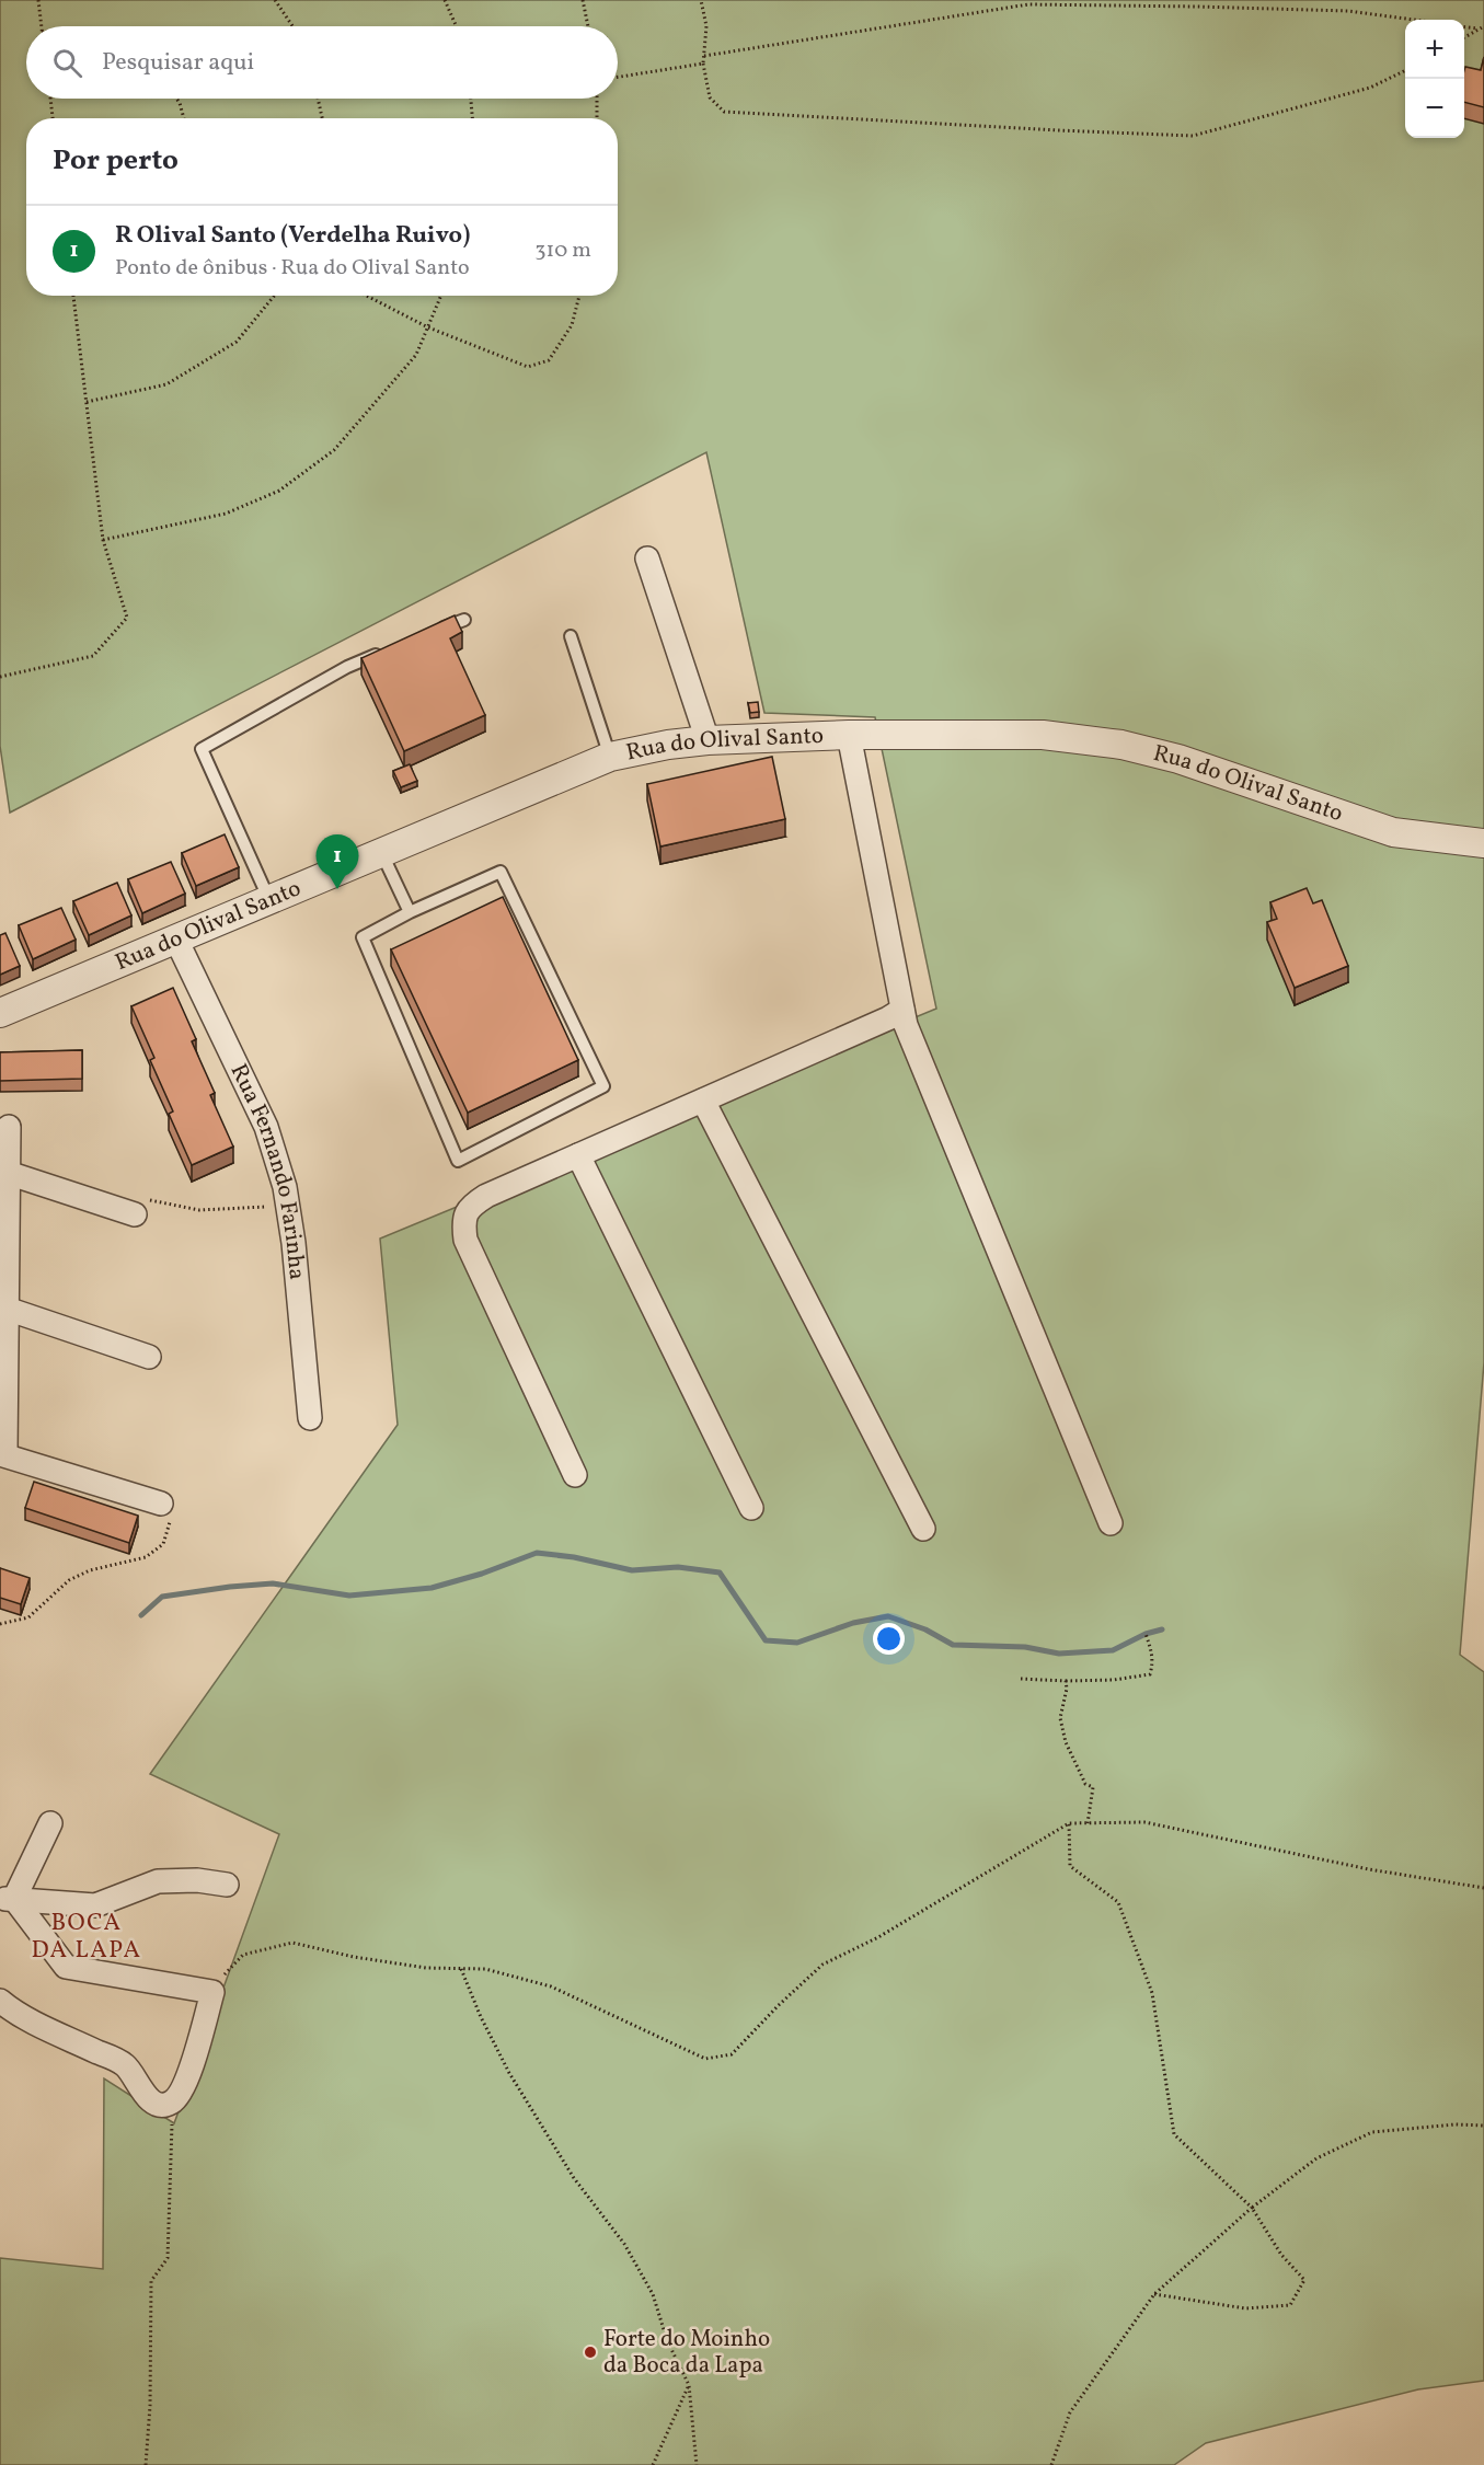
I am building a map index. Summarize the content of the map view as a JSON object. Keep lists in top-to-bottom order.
{
  "streets": {
    "street": ["Rua do Olival Santo", "Rua Fernando Farinha"]
  },
  "crossings": [
    ["Rua do Olival Santo", "Rua Fernando Farinha"]
  ],
  "districts": ["BOCA DA LAPA"],
  "places": ["Forte do Moinho da Boca da Lapa"],
  "page": {
    "map_buttons": ["+", "−"],
    "search": "Pesquisar aqui",
    "heading": "Por perto",
    "list": [
      {
        "mark": "1",
        "name": "R Olival Santo (Verdelha Ruivo)",
        "note": "Ponto de ônibus · Rua do Olival Santo",
        "value": "310 m"
      }
    ],
    "pins": "1"
  }
}
